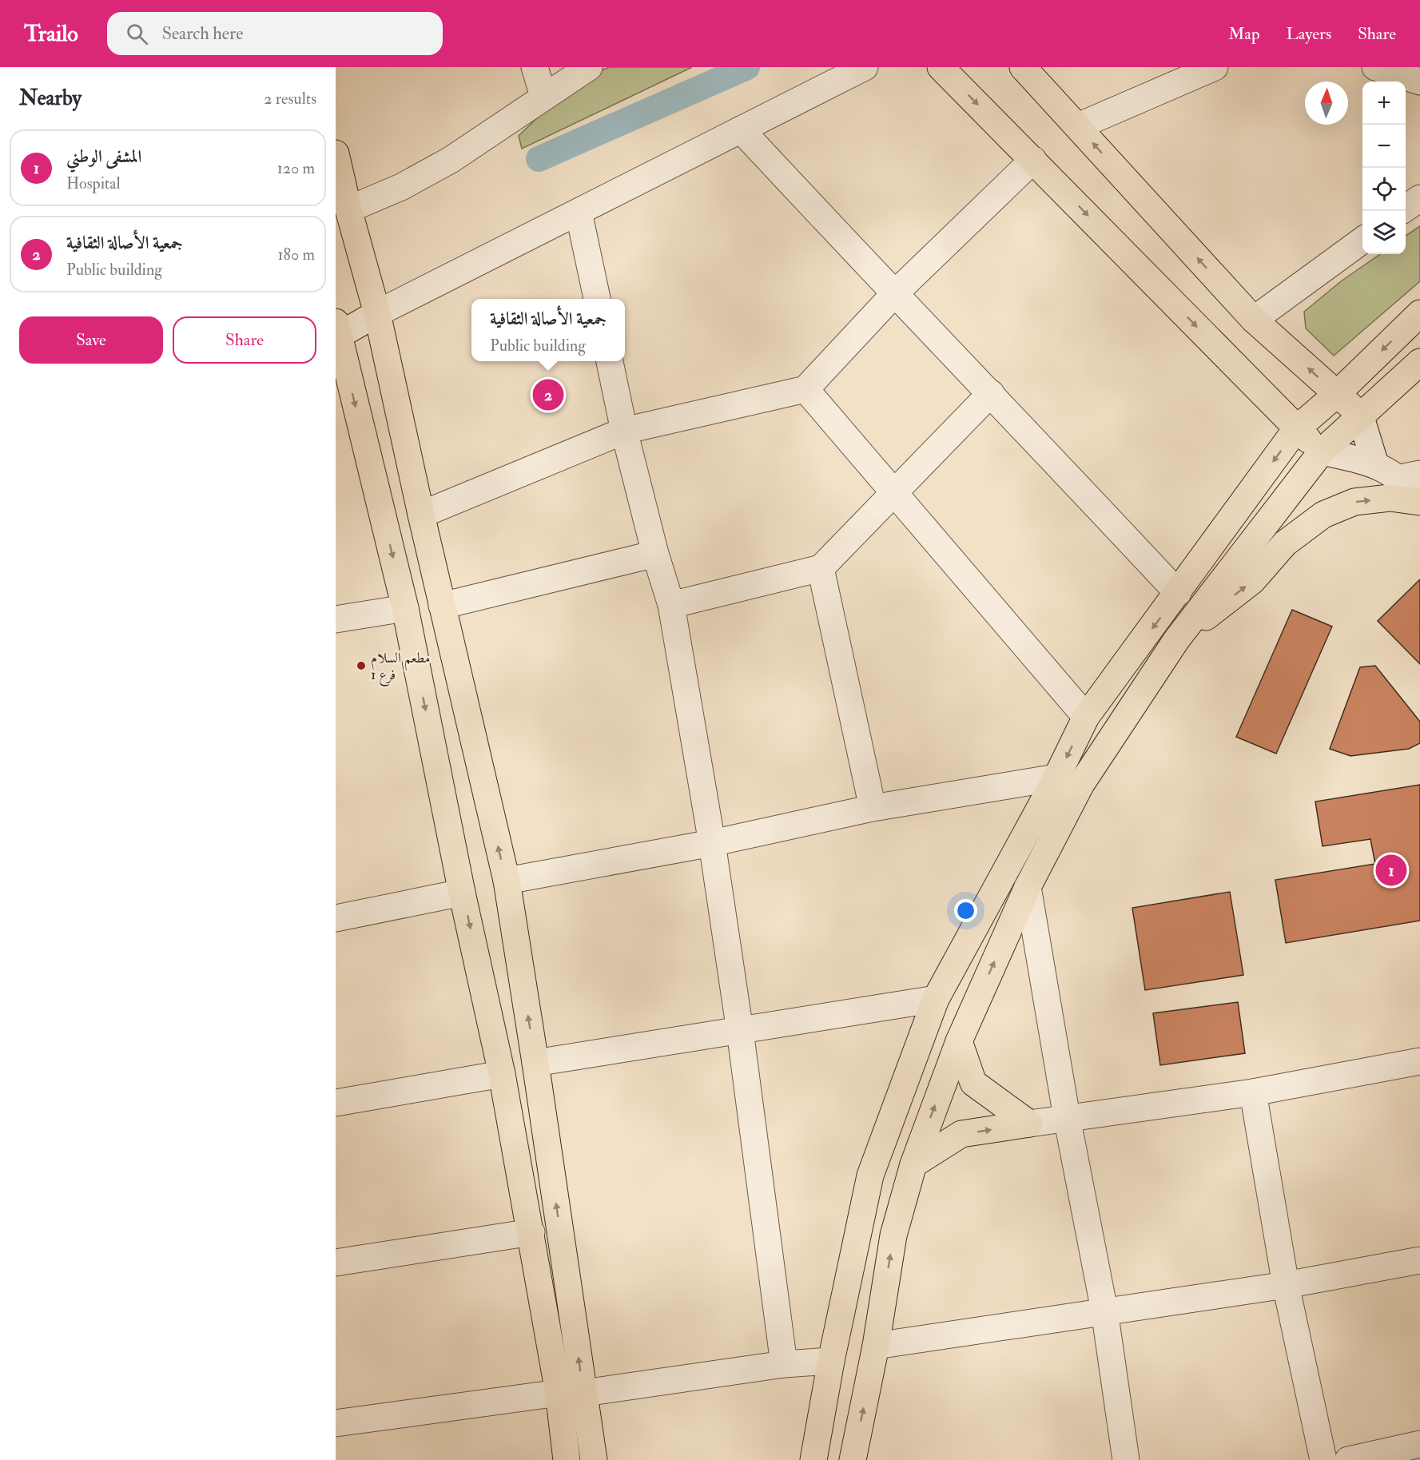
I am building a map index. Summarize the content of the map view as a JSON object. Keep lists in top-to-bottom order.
{
  "places": ["مطعم السلام فرع 1"],
  "north": "top",
  "page": {
    "header": "Trailo",
    "search": "Search here",
    "nav": ["Map", "Layers", "Share"],
    "heading": ["Nearby", "2 results"],
    "map_buttons": ["+", "−"],
    "list": [
      {
        "mark": "1",
        "name": "المشفى الوطني",
        "note": "Hospital",
        "value": "120 m"
      },
      {
        "mark": "2",
        "name": "جمعية الأصالة الثقافية",
        "note": "Public building",
        "value": "180 m"
      }
    ],
    "popup": ["جمعية الأصالة الثقافية", "Public building"],
    "buttons": ["Save", "Share"],
    "pins": ["2", "1"]
  }
}
